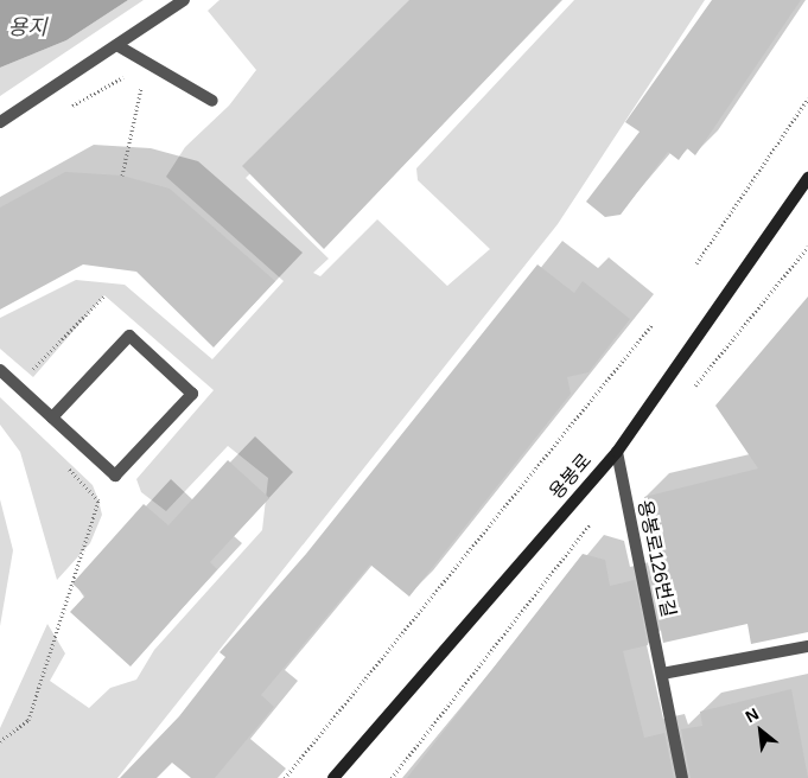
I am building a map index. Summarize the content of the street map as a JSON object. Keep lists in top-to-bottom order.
{
  "streets": {
    "main road": ["용봉로"],
    "lane": ["용봉로126번길"]
  },
  "crossings": [
    ["용봉로", "용봉로126번길"]
  ],
  "water": ["용지"],
  "north": "top left"
}
